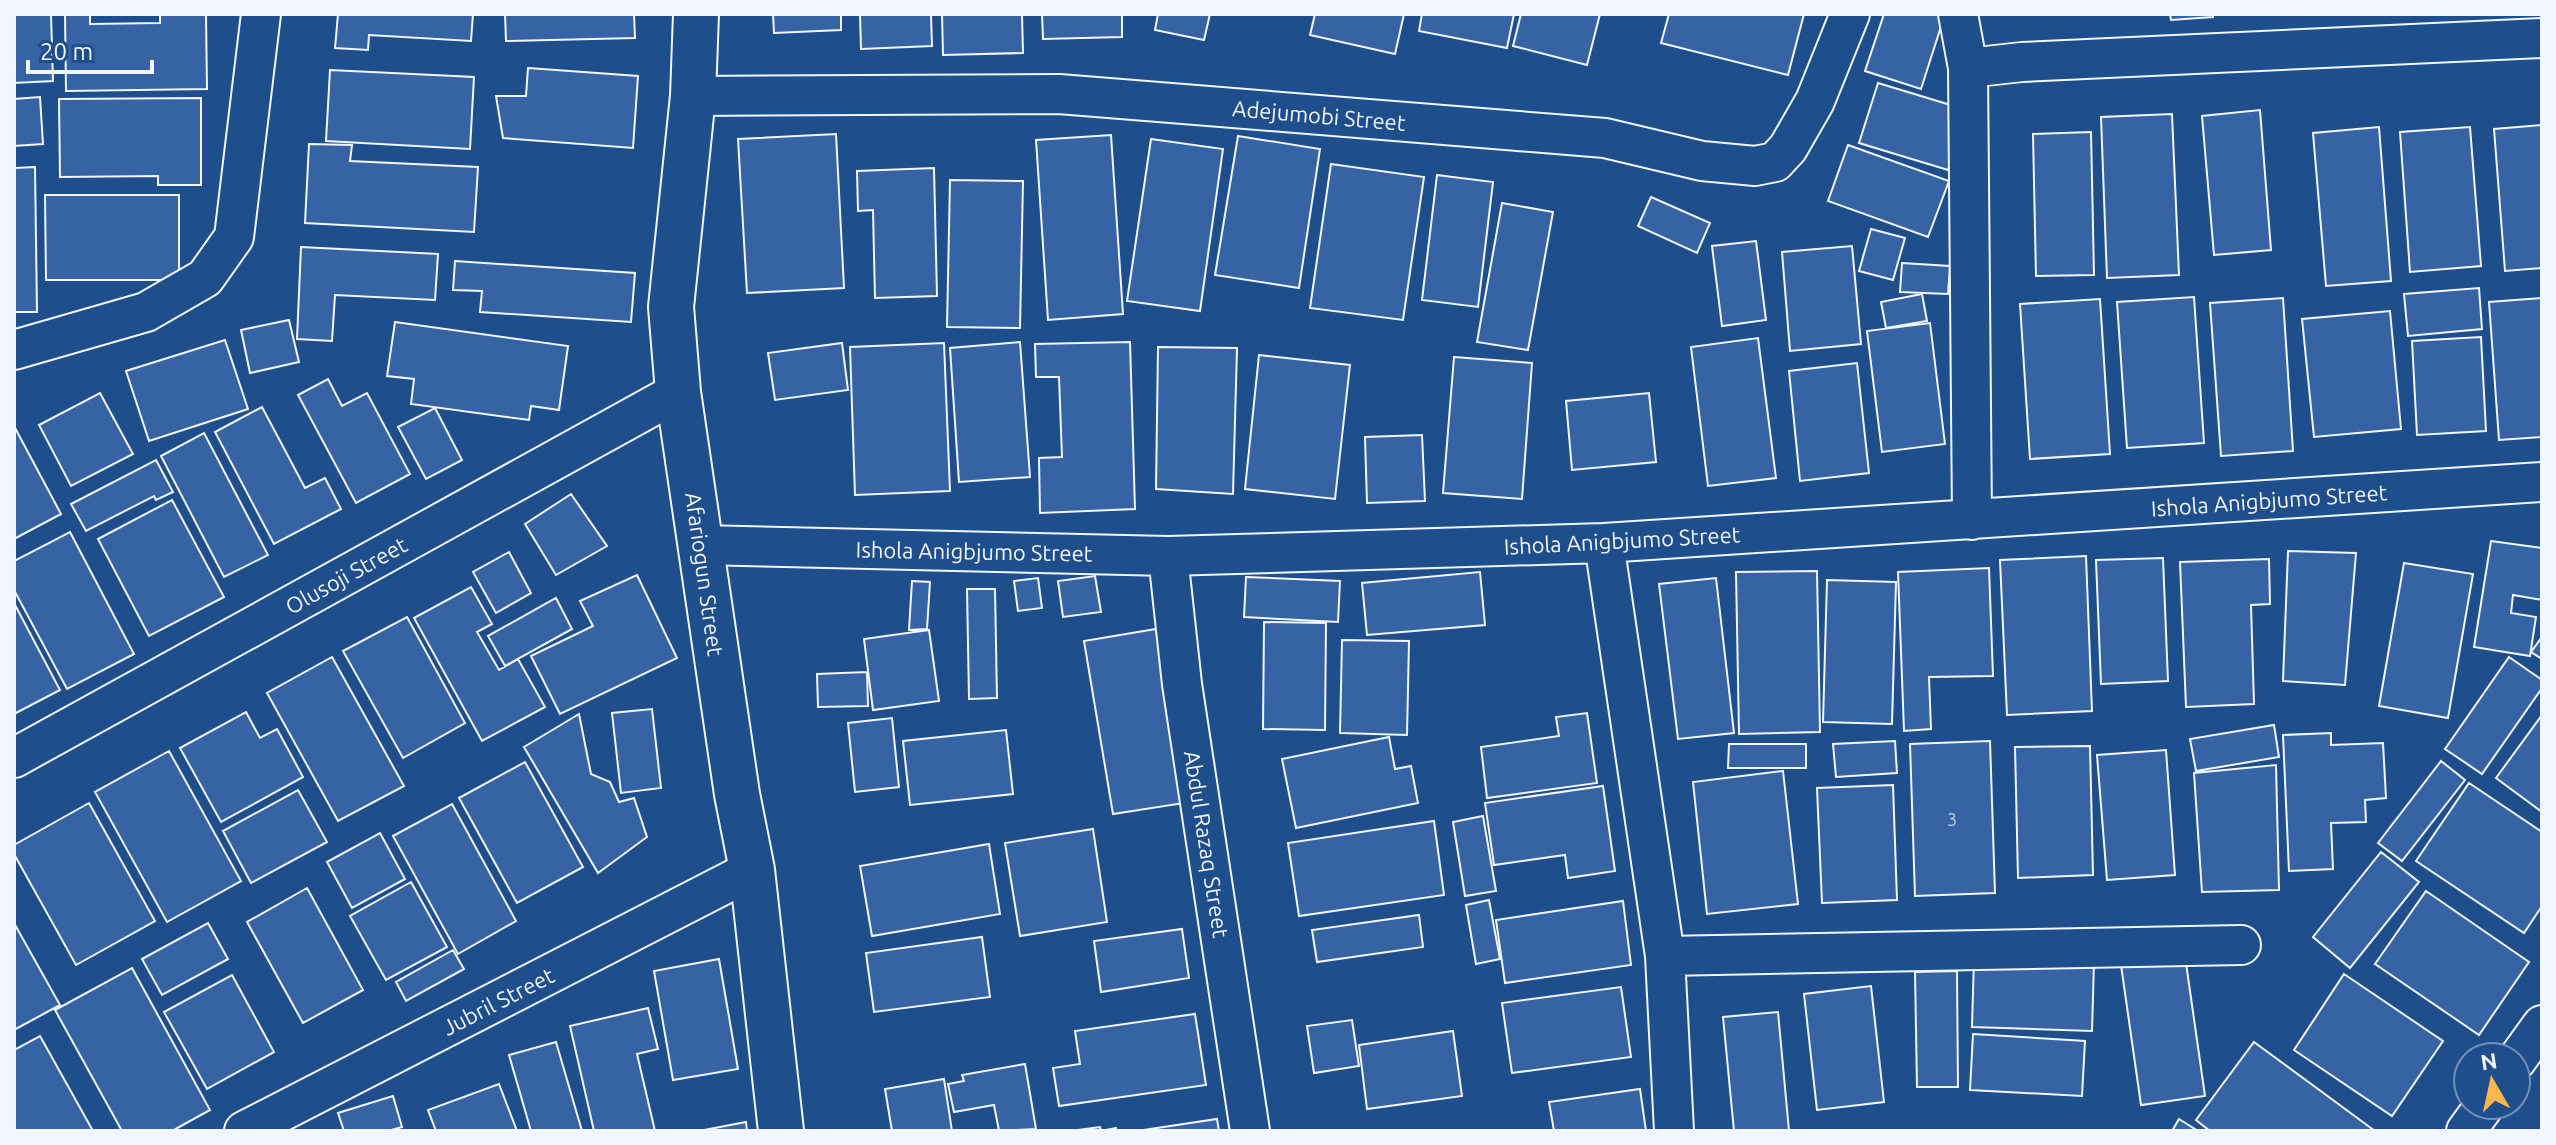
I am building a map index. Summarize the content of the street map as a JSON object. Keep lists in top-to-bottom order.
{
  "streets": {
    "street": [
      "Adejumobi Street",
      "Ishola Anigbjumo Street",
      "Afariogun Street",
      "Olusoji Street",
      "Abdul Razaq Street",
      "Jubril Street"
    ]
  },
  "crossings": [
    ["Adejumobi Street", "Afariogun Street"],
    ["Ishola Anigbjumo Street", "Afariogun Street"],
    ["Ishola Anigbjumo Street", "Abdul Razaq Street"],
    ["Afariogun Street", "Olusoji Street"],
    ["Afariogun Street", "Jubril Street"]
  ],
  "house_numbers": ["3"],
  "scale_bar": "20 m",
  "north": "top"
}
